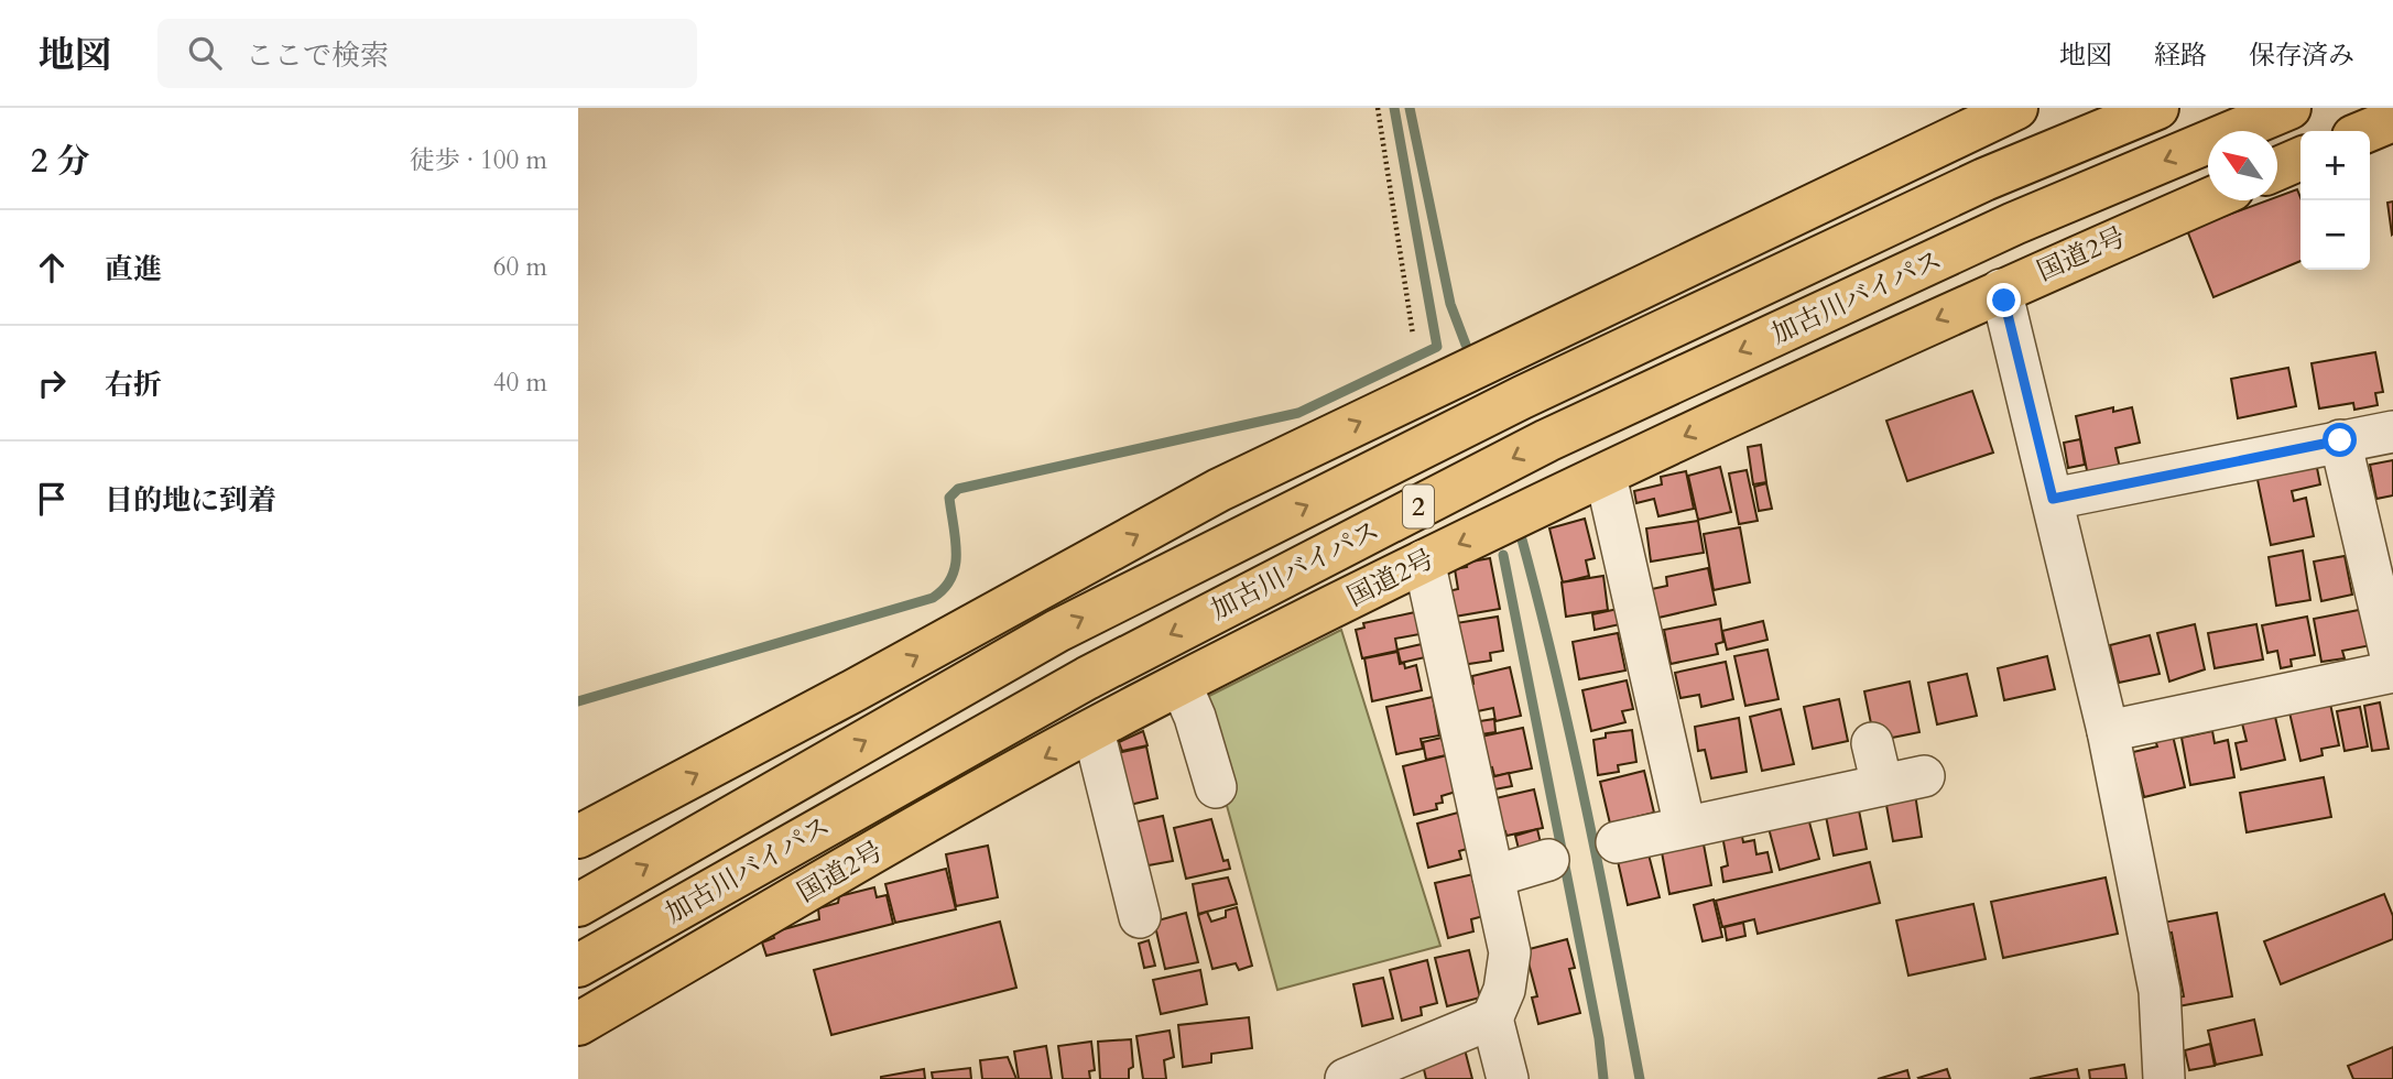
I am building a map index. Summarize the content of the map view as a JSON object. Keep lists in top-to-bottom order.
{
  "streets": {
    "highway": ["国道2号", "加古川バイパス", "2"]
  },
  "north": "top left",
  "page": {
    "header": "地図",
    "search": "ここで検索",
    "nav": ["地図", "経路", "保存済み"],
    "heading": ["2 分", "徒歩 · 100 m"],
    "map_buttons": ["+", "−"],
    "list": [
      ["直進", "60 m"],
      ["右折", "40 m"],
      "目的地に到着"
    ]
  }
}
